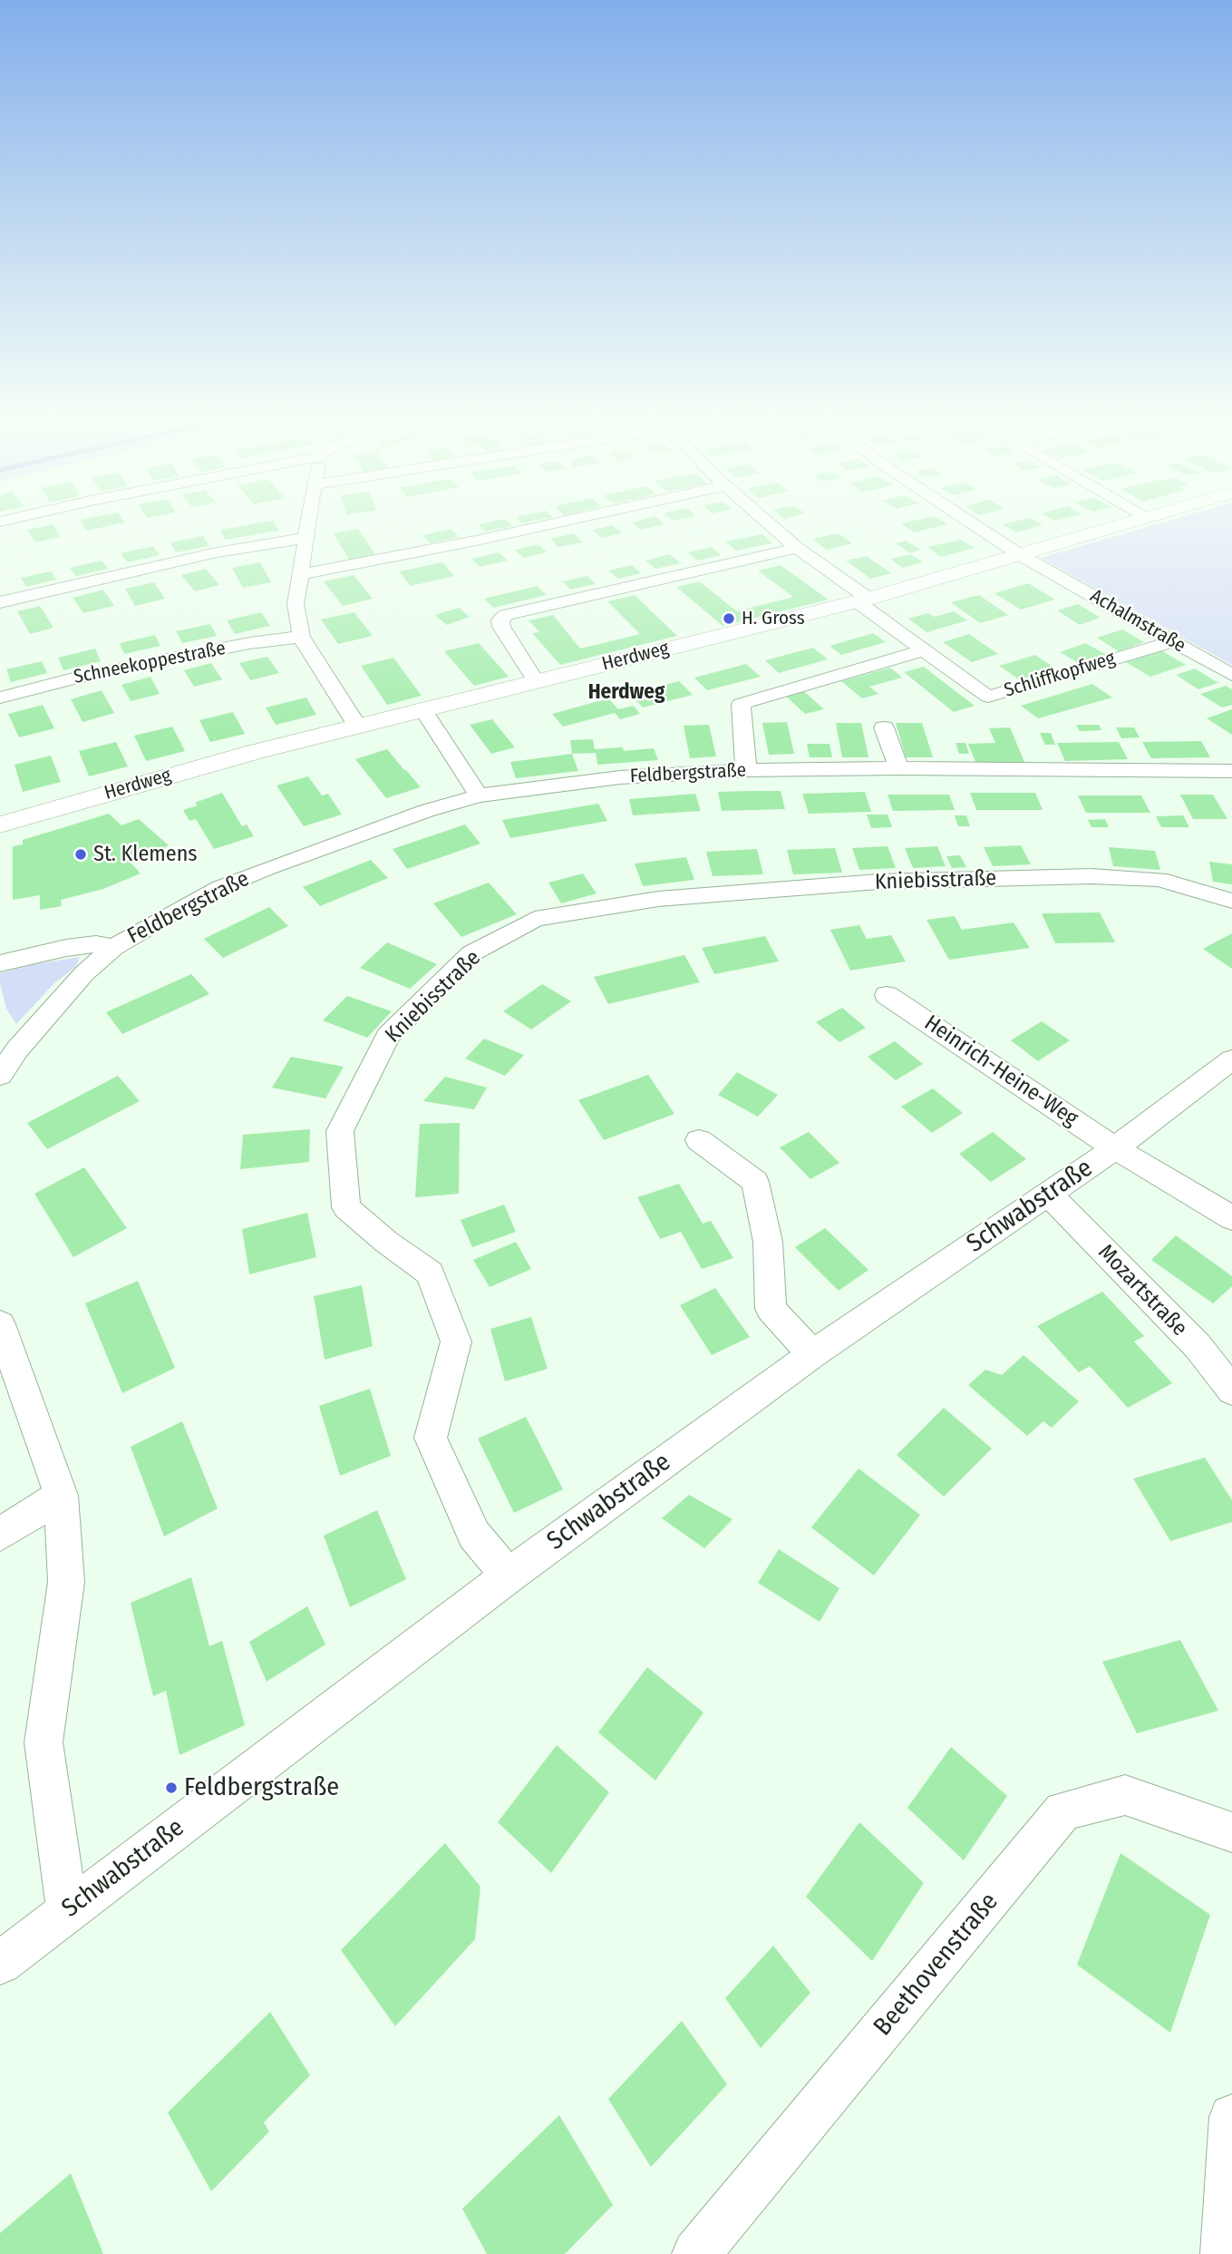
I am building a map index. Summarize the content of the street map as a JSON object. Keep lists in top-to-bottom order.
{
  "streets": {
    "street": [
      "Achalmstraße",
      "Herdweg",
      "Schneekoppestraße",
      "Schliffkopfweg",
      "Feldbergstraße",
      "Kniebisstraße",
      "Heinrich-Heine-Weg",
      "Schwabstraße",
      "Mozartstraße",
      "Beethovenstraße"
    ]
  },
  "crossings": [
    ["Achalmstraße", "Herdweg"],
    ["Achalmstraße", "Schliffkopfweg"],
    ["Herdweg", "Schliffkopfweg"],
    ["Kniebisstraße", "Schwabstraße"],
    ["Heinrich-Heine-Weg", "Schwabstraße"],
    ["Schwabstraße", "Mozartstraße"]
  ],
  "districts": ["Herdweg"],
  "places": ["H. Gross", "St. Klemens", "Feldbergstraße"]
}
